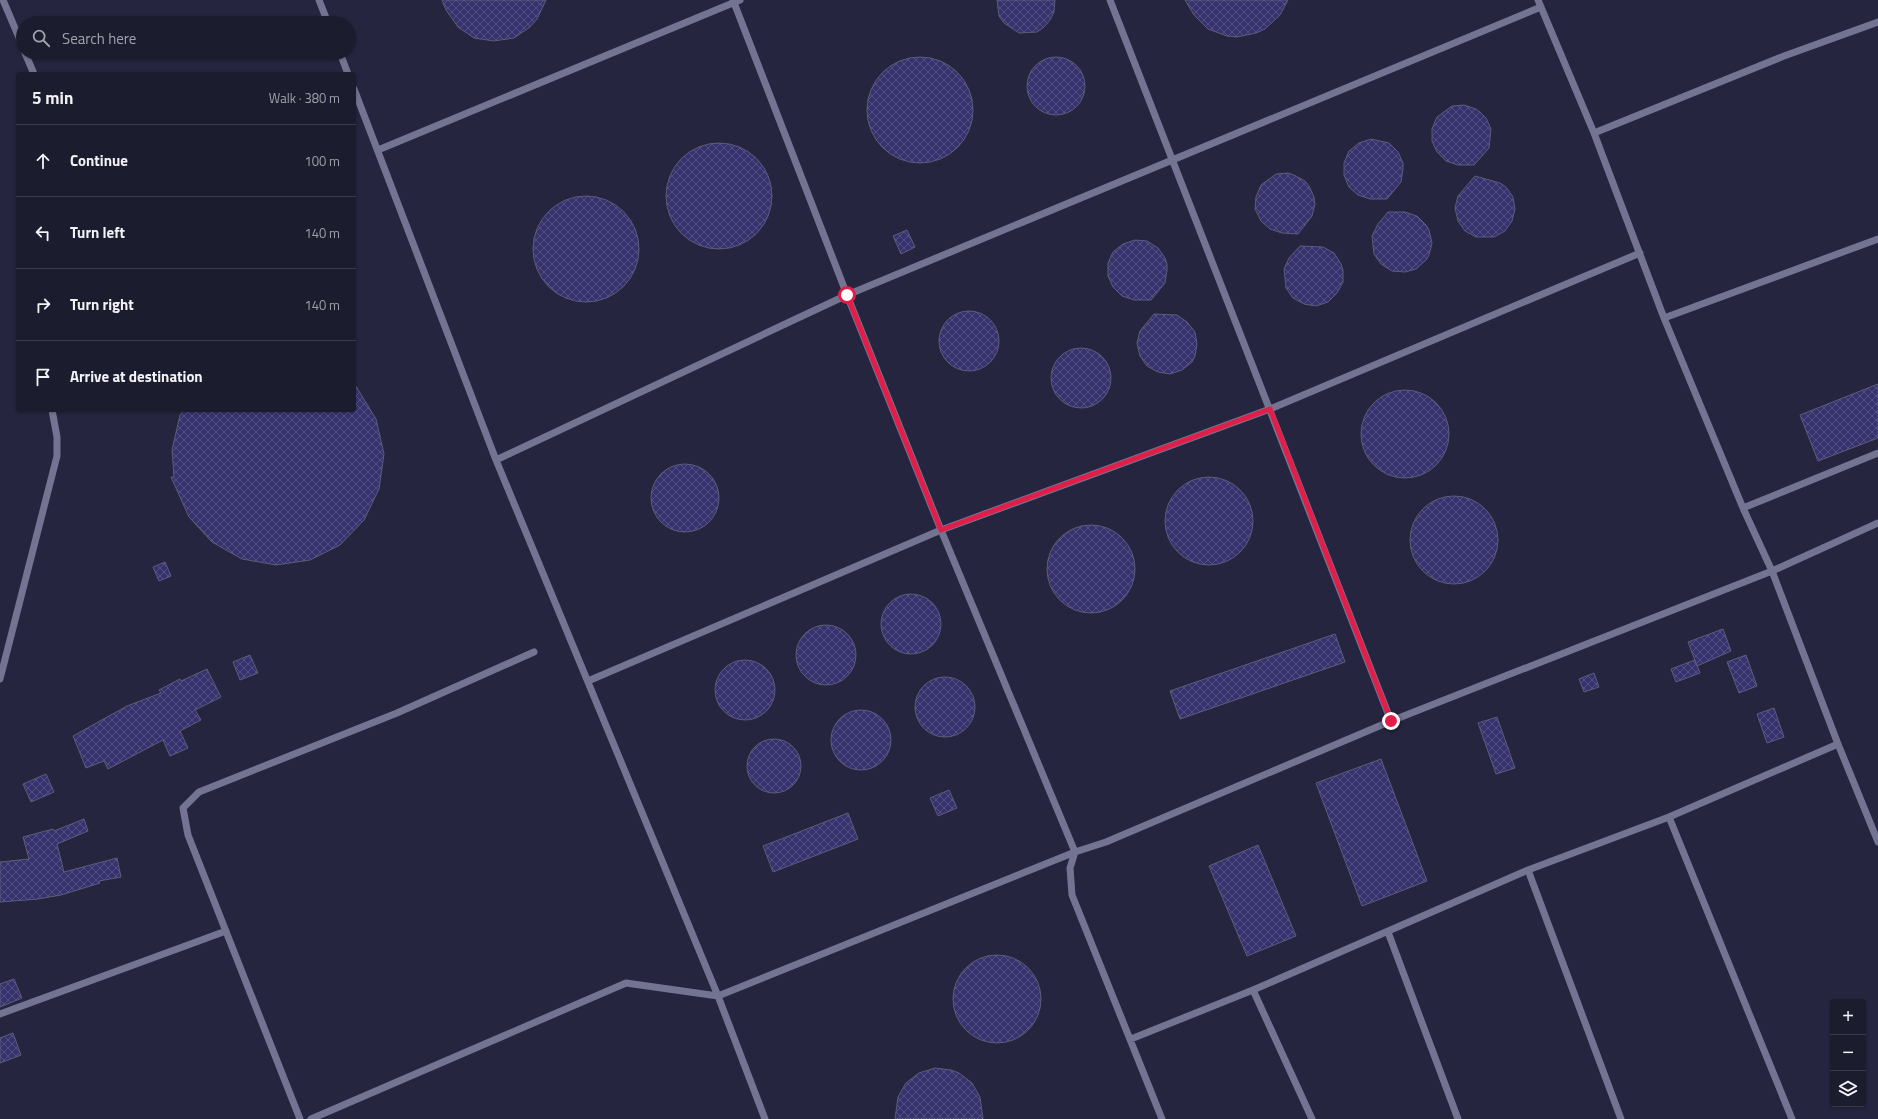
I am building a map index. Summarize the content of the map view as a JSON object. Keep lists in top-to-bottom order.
{
  "page": {
    "search": "Search here",
    "heading": ["5 min", "Walk · 380 m"],
    "list": [
      ["Continue", "100 m"],
      ["Turn left", "140 m"],
      ["Turn right", "140 m"],
      "Arrive at destination"
    ],
    "map_buttons": ["+", "−"]
  }
}
